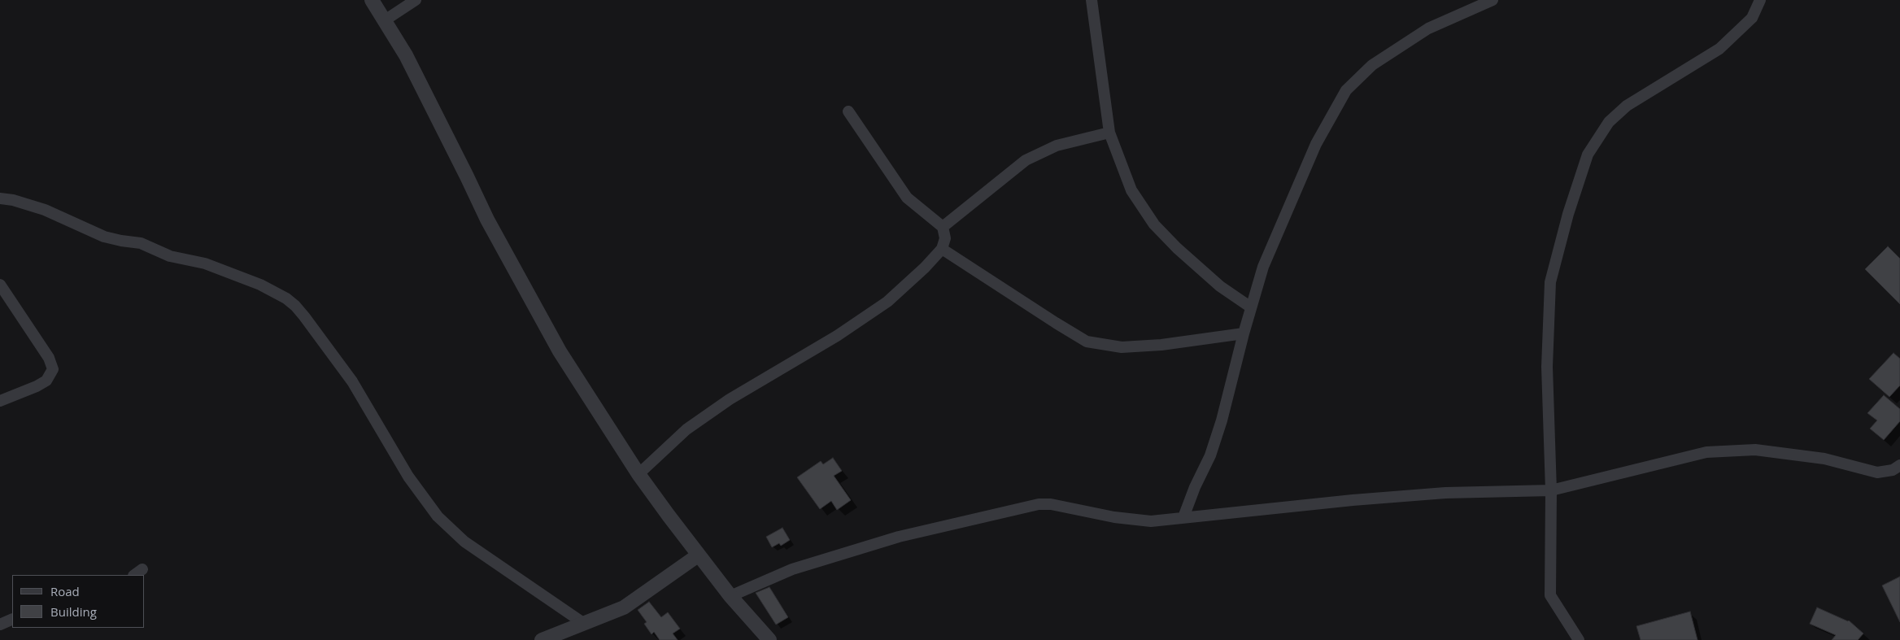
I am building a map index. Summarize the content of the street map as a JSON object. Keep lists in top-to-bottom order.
{
  "legend": ["Road", "Building"]
}
